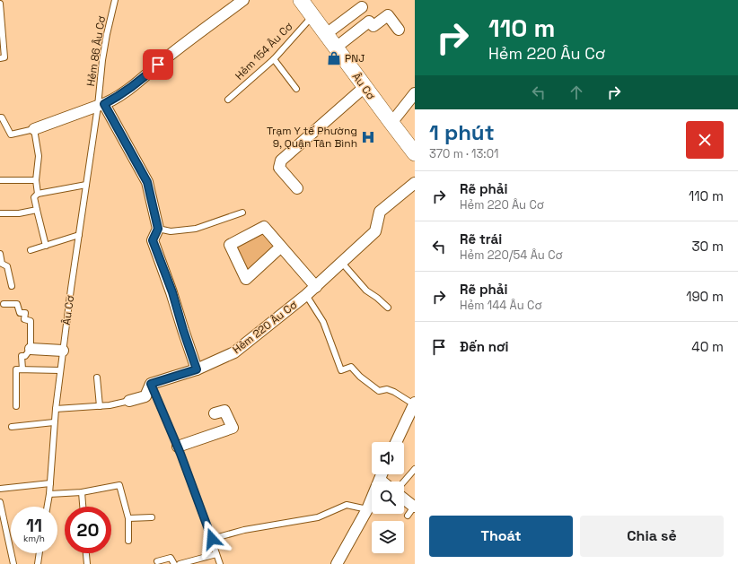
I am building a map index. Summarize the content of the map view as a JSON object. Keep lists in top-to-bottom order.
{
  "streets": {
    "main road": ["Âu Cơ"],
    "street": ["Hẻm 220 Âu Cơ"],
    "lane": ["Hẻm 86 Âu Cơ", "Hẻm 154 Âu Cơ"]
  },
  "crossings": [
    ["Hẻm 86 Âu Cơ", "Âu Cơ"],
    ["Hẻm 154 Âu Cơ", "Âu Cơ"]
  ],
  "places": {
    "shop": ["PNJ"],
    "hospital": ["Trạm Y tế Phường 9, Quận Tân Bình"]
  },
  "page": {
    "turn": ["110 m", "Hẻm 220 Âu Cơ"],
    "heading": ["1 phút", "370 m · 13:01"],
    "list": [
      {
        "name": "Rẽ phải",
        "note": "Hẻm 220 Âu Cơ",
        "value": "110 m"
      },
      {
        "name": "Rẽ trái",
        "note": "Hẻm 220/54 Âu Cơ",
        "value": "30 m"
      },
      {
        "name": "Rẽ phải",
        "note": "Hẻm 144 Âu Cơ",
        "value": "190 m"
      },
      {
        "name": "Đến nơi",
        "value": "40 m"
      }
    ],
    "speed": "11 km/h",
    "limit": "20",
    "buttons": ["Thoát", "Chia sẻ"]
  }
}
